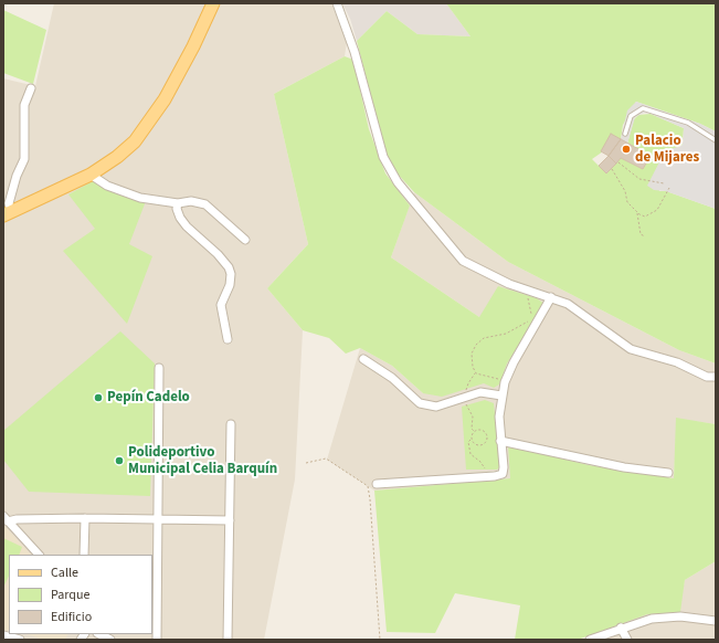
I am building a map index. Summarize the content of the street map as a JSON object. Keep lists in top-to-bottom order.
{
  "places": ["Palacio de Mijares", "Pepín Cadelo", "Polideportivo Municipal Celia Barquín"],
  "legend": ["Calle", "Parque", "Edificio"]
}
